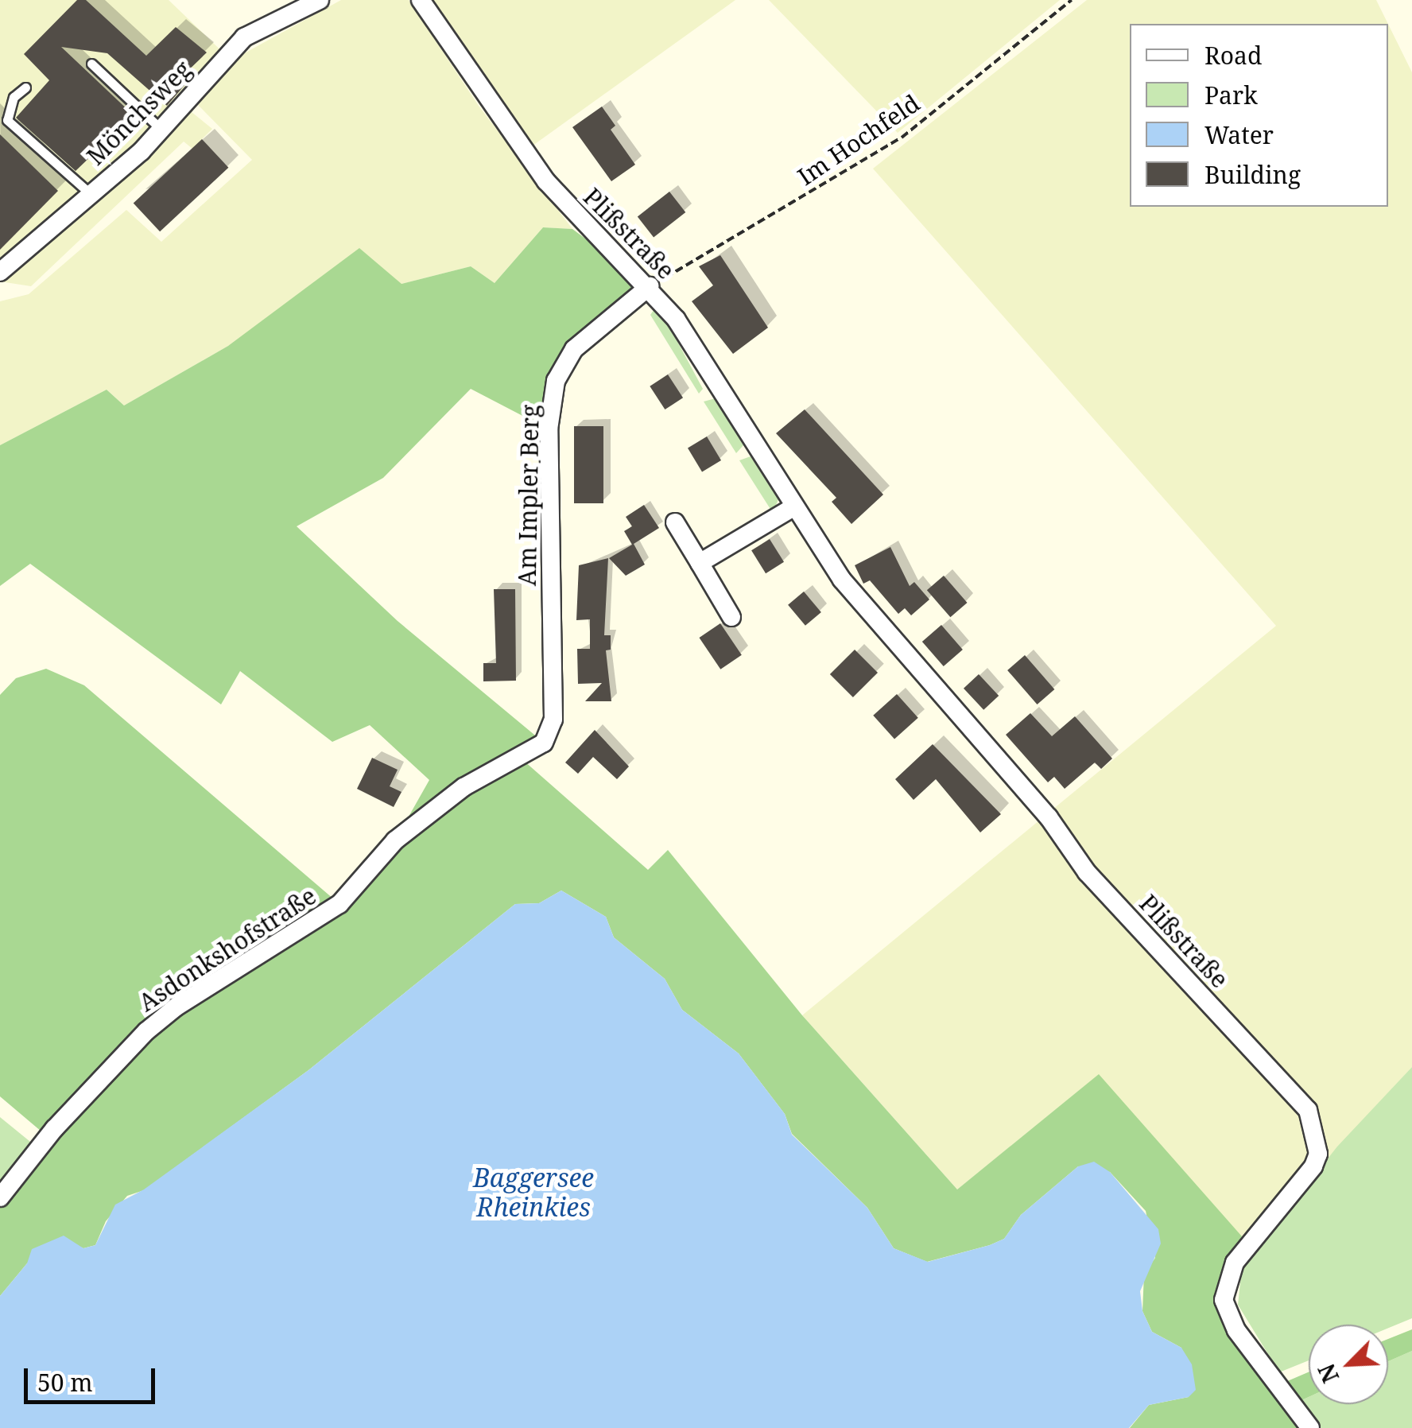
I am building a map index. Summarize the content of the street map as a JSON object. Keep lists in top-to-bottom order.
{
  "streets": {
    "street": [
      "Mönchsweg",
      "Plißstraße",
      "Am Impler Berg",
      "Asdonkshofstraße"
    ],
    "path": ["Im Hochfeld"]
  },
  "crossings": [
    ["Im Hochfeld", "Plißstraße"],
    ["Im Hochfeld", "Am Impler Berg"],
    ["Plißstraße", "Am Impler Berg"],
    ["Am Impler Berg", "Asdonkshofstraße"]
  ],
  "water": ["Baggersee Rheinkies"],
  "legend": [
    "Road",
    "Park",
    "Water",
    "Building"
  ],
  "scale_bar": "50 m",
  "north": "bottom left"
}
